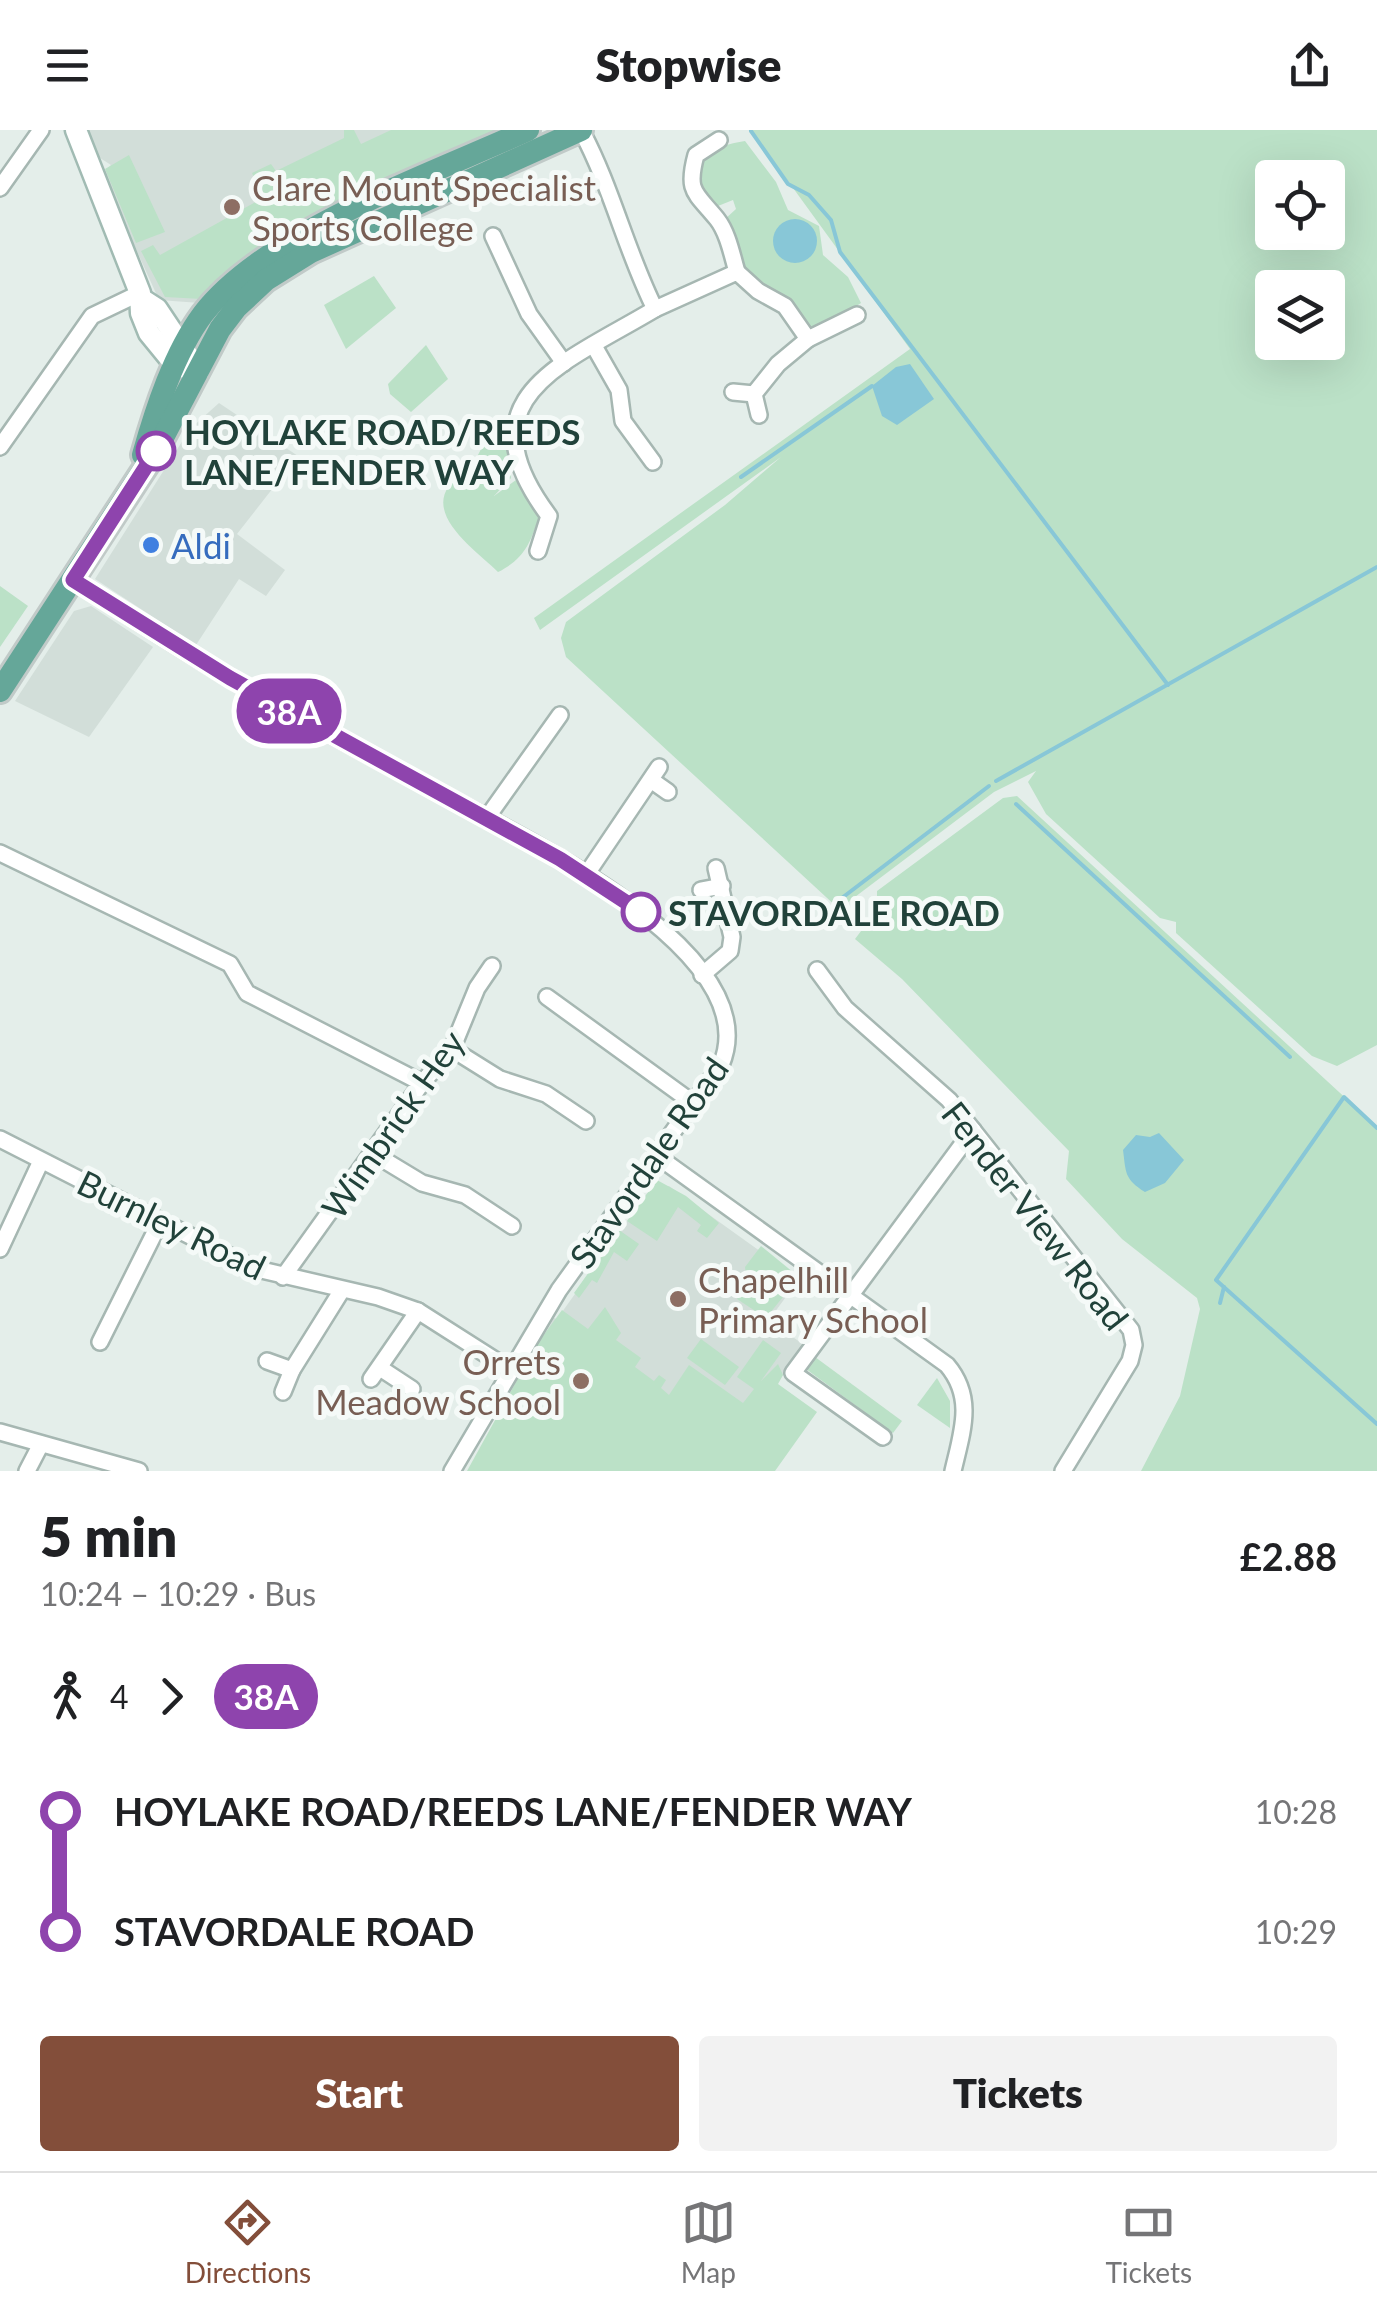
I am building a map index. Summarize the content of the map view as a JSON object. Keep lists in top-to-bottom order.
{
  "streets": {
    "street": [
      "Wimbrick Hey",
      "Stavordale Road",
      "Fender View Road",
      "Burnley Road"
    ]
  },
  "crossings": [
    ["Wimbrick Hey", "Burnley Road"],
    ["Stavordale Road", "Burnley Road"]
  ],
  "places": [
    "Clare Mount Specialist Sports College",
    "HOYLAKE ROAD/REEDS LANE/FENDER WAY",
    "Aldi",
    "STAVORDALE ROAD",
    "Chapelhill Primary School",
    "Orrets Meadow School"
  ],
  "lines": ["bus line 38A"],
  "page": {
    "header": "Stopwise",
    "on_map": "38A",
    "heading": ["5 min", "10:24 – 10:29 · Bus", "£2.88"],
    "legs": ["4", "38A"],
    "list": [
      {
        "name": "HOYLAKE ROAD/REEDS LANE/FENDER WAY",
        "value": "10:28"
      },
      {
        "name": "STAVORDALE ROAD",
        "value": "10:29"
      }
    ],
    "buttons": ["Start", "Tickets"],
    "tabs": ["Directions", "Map", "Tickets"]
  }
}
